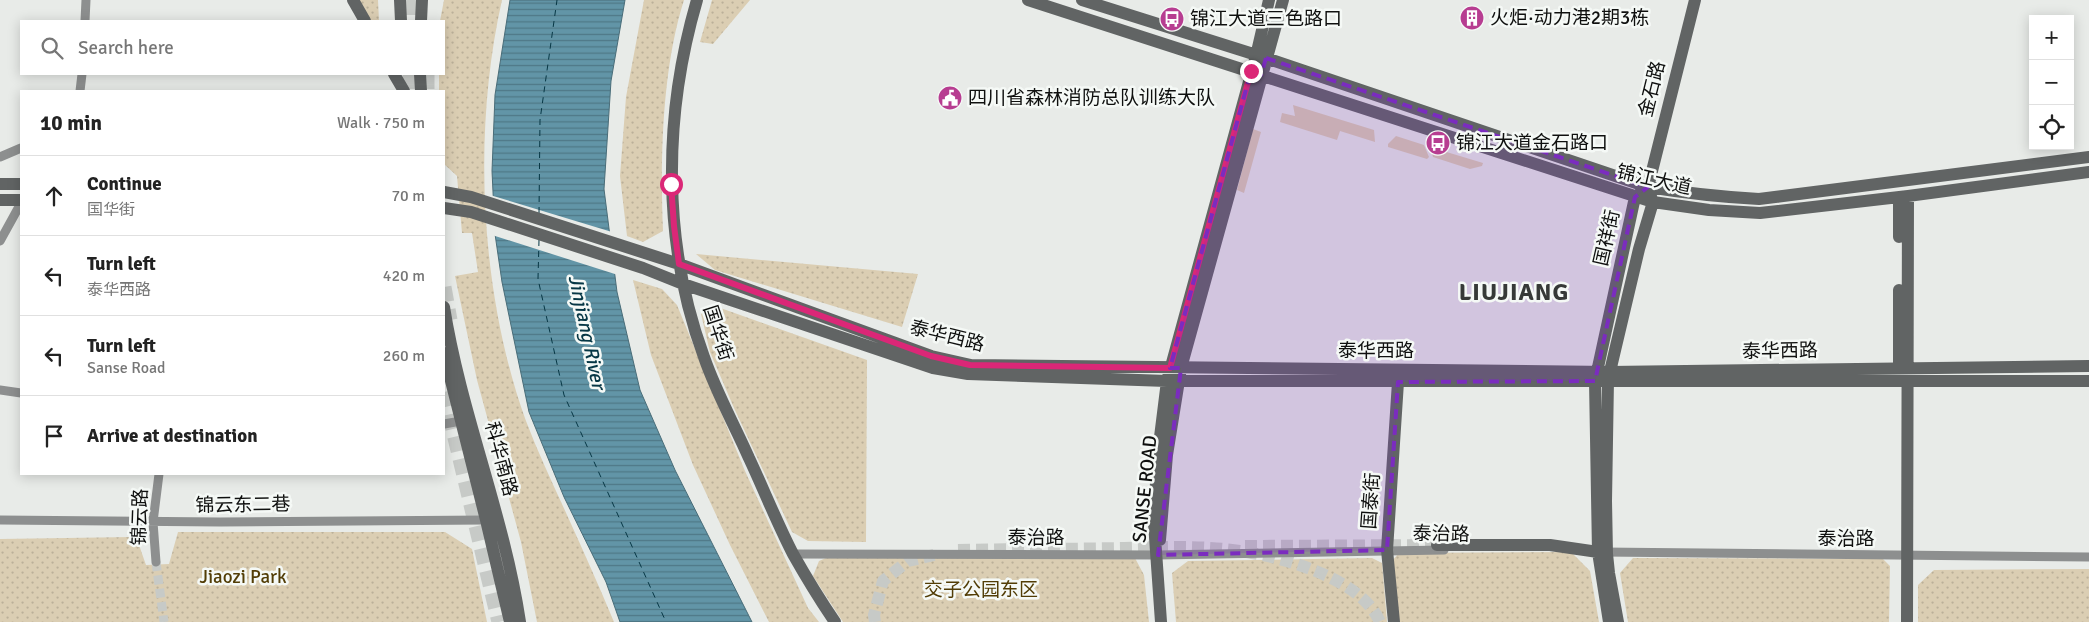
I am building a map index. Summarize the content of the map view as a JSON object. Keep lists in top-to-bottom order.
{
  "streets": {
    "street": [
      "金石路",
      "锦江大道",
      "国祥街",
      "国华街",
      "泰华西路",
      "科华南路",
      "SANSE ROAD",
      "国泰街",
      "锦云东二巷",
      "锦云路",
      "泰治路"
    ]
  },
  "crossings": [
    ["金石路", "锦江大道"],
    ["金石路", "国祥街"],
    ["锦江大道", "国祥街"],
    ["锦江大道", "SANSE ROAD"],
    ["国祥街", "泰华西路"],
    ["国祥街", "泰治路"],
    ["国华街", "泰华西路"],
    ["国华街", "泰治路"],
    ["泰华西路", "SANSE ROAD"],
    ["泰华西路", "国泰街"],
    ["科华南路", "锦云东二巷"],
    ["SANSE ROAD", "泰治路"],
    ["国泰街", "泰治路"],
    ["锦云东二巷", "锦云路"]
  ],
  "districts": ["LIUJIANG"],
  "water": ["Jinjiang River"],
  "parks": ["Jiaozi Park", "交子公园东区"],
  "places": {
    "building": ["火炬·动力港2期3栋"],
    "bus stop": ["锦江大道三色路口", "锦江大道金石路口"],
    "public building": ["四川省森林消防总队训练大队"]
  },
  "page": {
    "map_buttons": ["+", "−"],
    "search": "Search here",
    "heading": ["10 min", "Walk · 750 m"],
    "list": [
      ["Continue", "国华街", "70 m"],
      ["Turn left", "泰华西路", "420 m"],
      ["Turn left", "Sanse Road", "260 m"],
      "Arrive at destination"
    ]
  }
}
